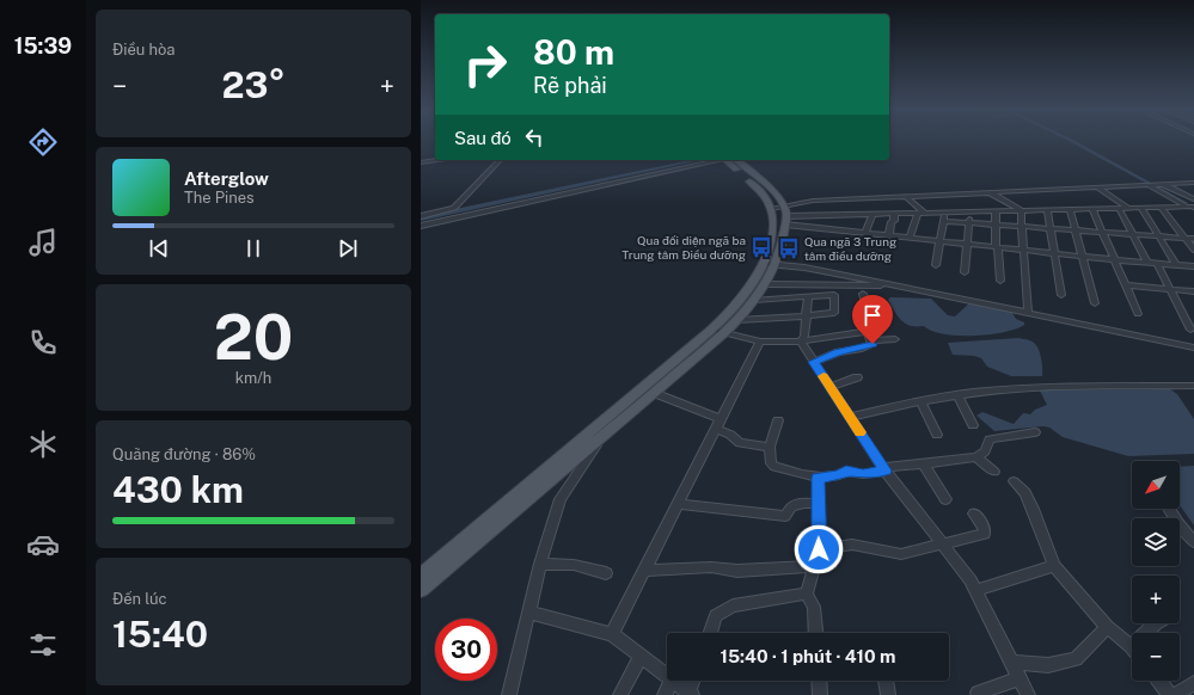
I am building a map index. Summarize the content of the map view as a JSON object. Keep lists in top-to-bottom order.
{
  "places": {
    "bus stop": ["Qua đối diện ngã ba Trung tâm Điều dưỡng", "Qua ngã 3 Trung tâm điều dưỡng"]
  },
  "north": "bottom left",
  "page": {
    "tabs": "15:39",
    "tile": [
      "Điều hòa",
      ["20", "km/h"],
      ["Quãng đường · 86%", "430 km"],
      ["Đến lúc", "15:40"]
    ],
    "turn": ["80 m", "Rẽ phải"],
    "heat": ["−", "23°", "+"],
    "then": "Sau đó",
    "song": ["Afterglow", "The Pines"],
    "map_buttons": ["+", "−"],
    "limit": "30",
    "trip": "15:40 · 1 phút · 410 m"
  }
}
